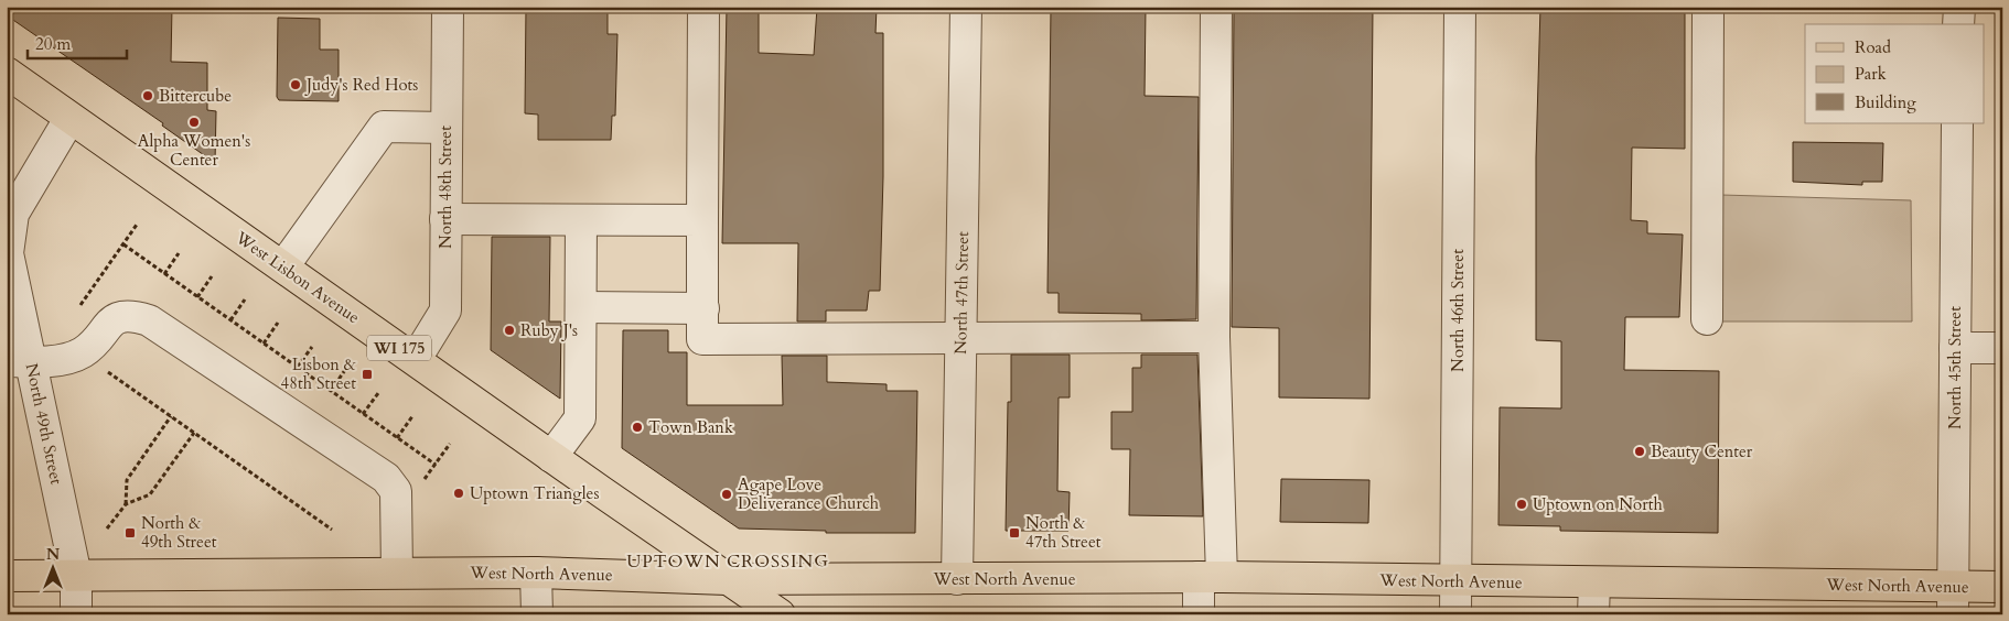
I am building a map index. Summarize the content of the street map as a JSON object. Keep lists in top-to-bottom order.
{
  "streets": {
    "main road": ["West Lisbon Avenue", "WI 175", "West North Avenue"],
    "street": [
      "North 48th Street",
      "North 47th Street",
      "North 46th Street",
      "North 45th Street",
      "North 49th Street"
    ]
  },
  "crossings": [
    ["North 48th Street", "West Lisbon Avenue"],
    ["West Lisbon Avenue", "North 49th Street"],
    ["West Lisbon Avenue", "West North Avenue"],
    ["North 47th Street", "West North Avenue"],
    ["North 46th Street", "West North Avenue"],
    ["North 45th Street", "West North Avenue"],
    ["North 49th Street", "West North Avenue"]
  ],
  "districts": ["UPTOWN CROSSING"],
  "places": {
    "other": [
      "Judy's Red Hots",
      "Bittercube",
      "Alpha Women's Center",
      "Ruby J's",
      "Town Bank",
      "Beauty Center",
      "Uptown Triangles",
      "Agape Love Deliverance Church",
      "Uptown on North"
    ],
    "transit": ["Lisbon & 48th Street", "North & 49th Street", "North & 47th Street"]
  },
  "legend": ["Road", "Park", "Building"],
  "scale_bar": "20 m",
  "north": "top"
}
